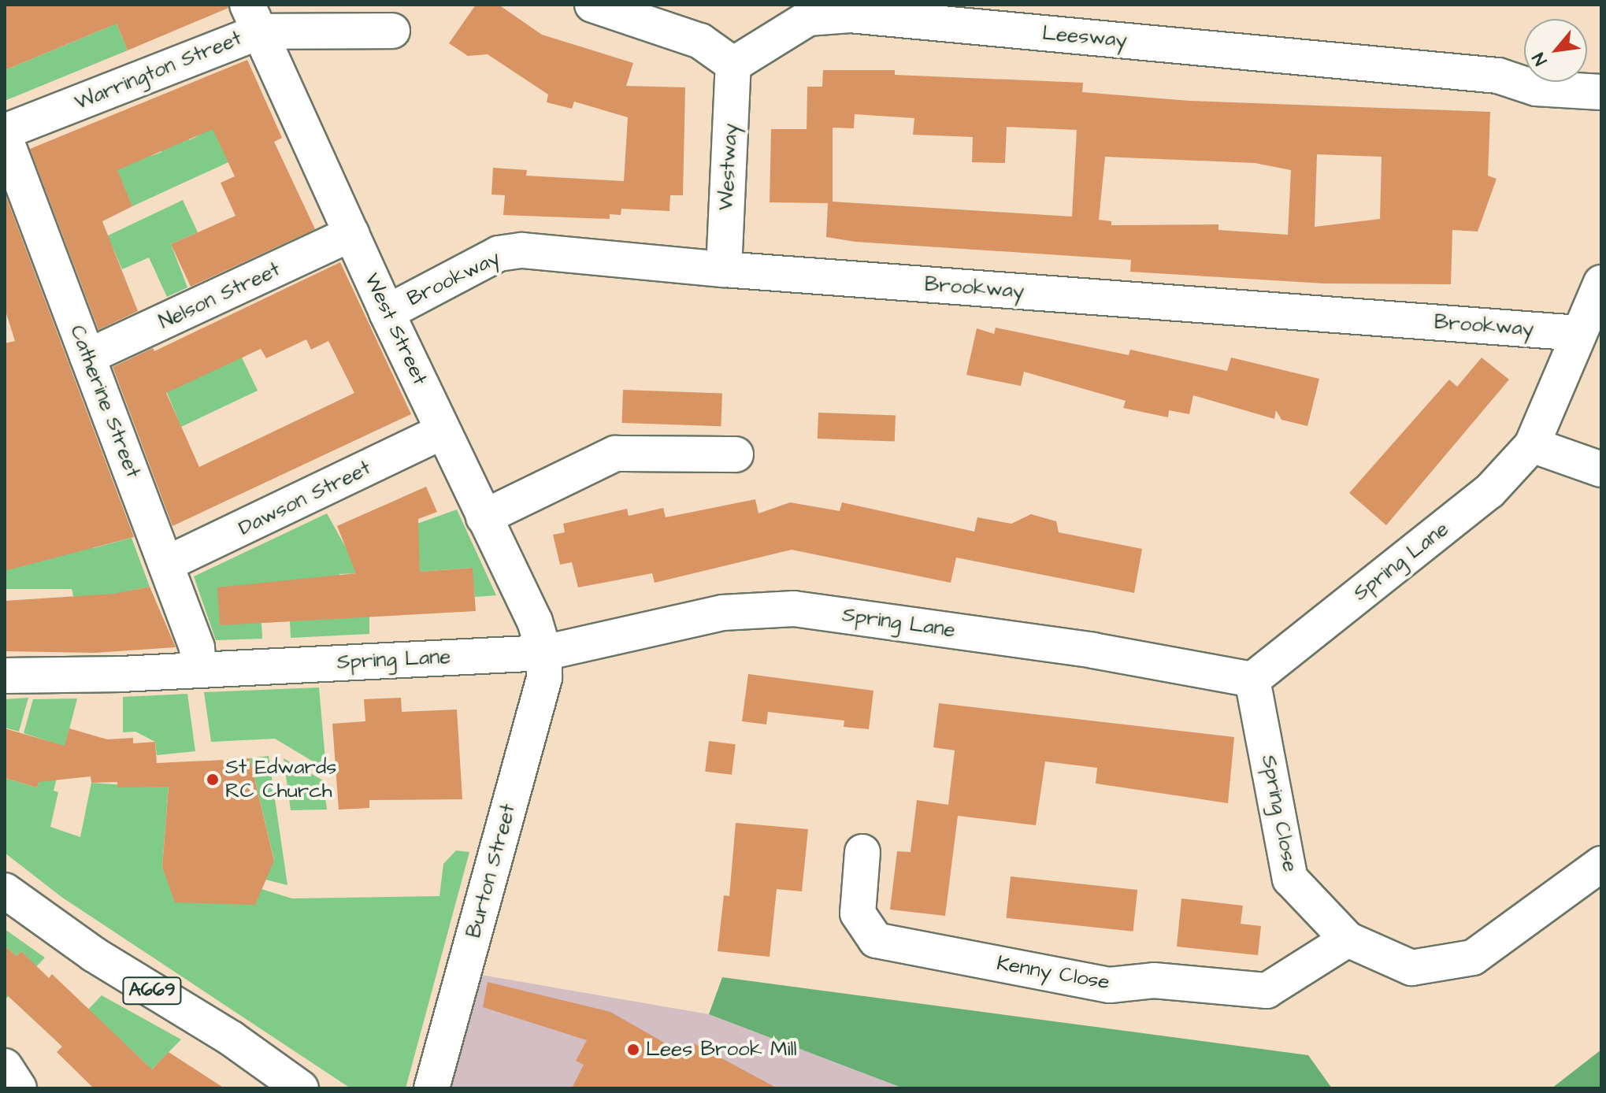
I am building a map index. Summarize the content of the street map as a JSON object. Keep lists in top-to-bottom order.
{
  "streets": {
    "street": [
      "Leesway",
      "Warrington Street",
      "Westway",
      "Brookway",
      "Nelson Street",
      "West Street",
      "Catherine Street",
      "Dawson Street",
      "Spring Lane",
      "Spring Close",
      "Burton Street",
      "Kenny Close",
      "A669"
    ]
  },
  "crossings": [
    ["Leesway", "Westway"],
    ["Warrington Street", "West Street"],
    ["Westway", "Brookway"],
    ["Brookway", "West Street"],
    ["Brookway", "Spring Lane"],
    ["Nelson Street", "West Street"],
    ["Nelson Street", "Catherine Street"],
    ["West Street", "Dawson Street"],
    ["West Street", "Spring Lane"],
    ["West Street", "Burton Street"],
    ["Catherine Street", "Dawson Street"],
    ["Catherine Street", "Spring Lane"],
    ["Spring Lane", "Spring Close"],
    ["Spring Lane", "Burton Street"],
    ["Spring Close", "Kenny Close"]
  ],
  "places": ["St Edwards RC Church", "Lees Brook Mill"],
  "north": "bottom left"
}
